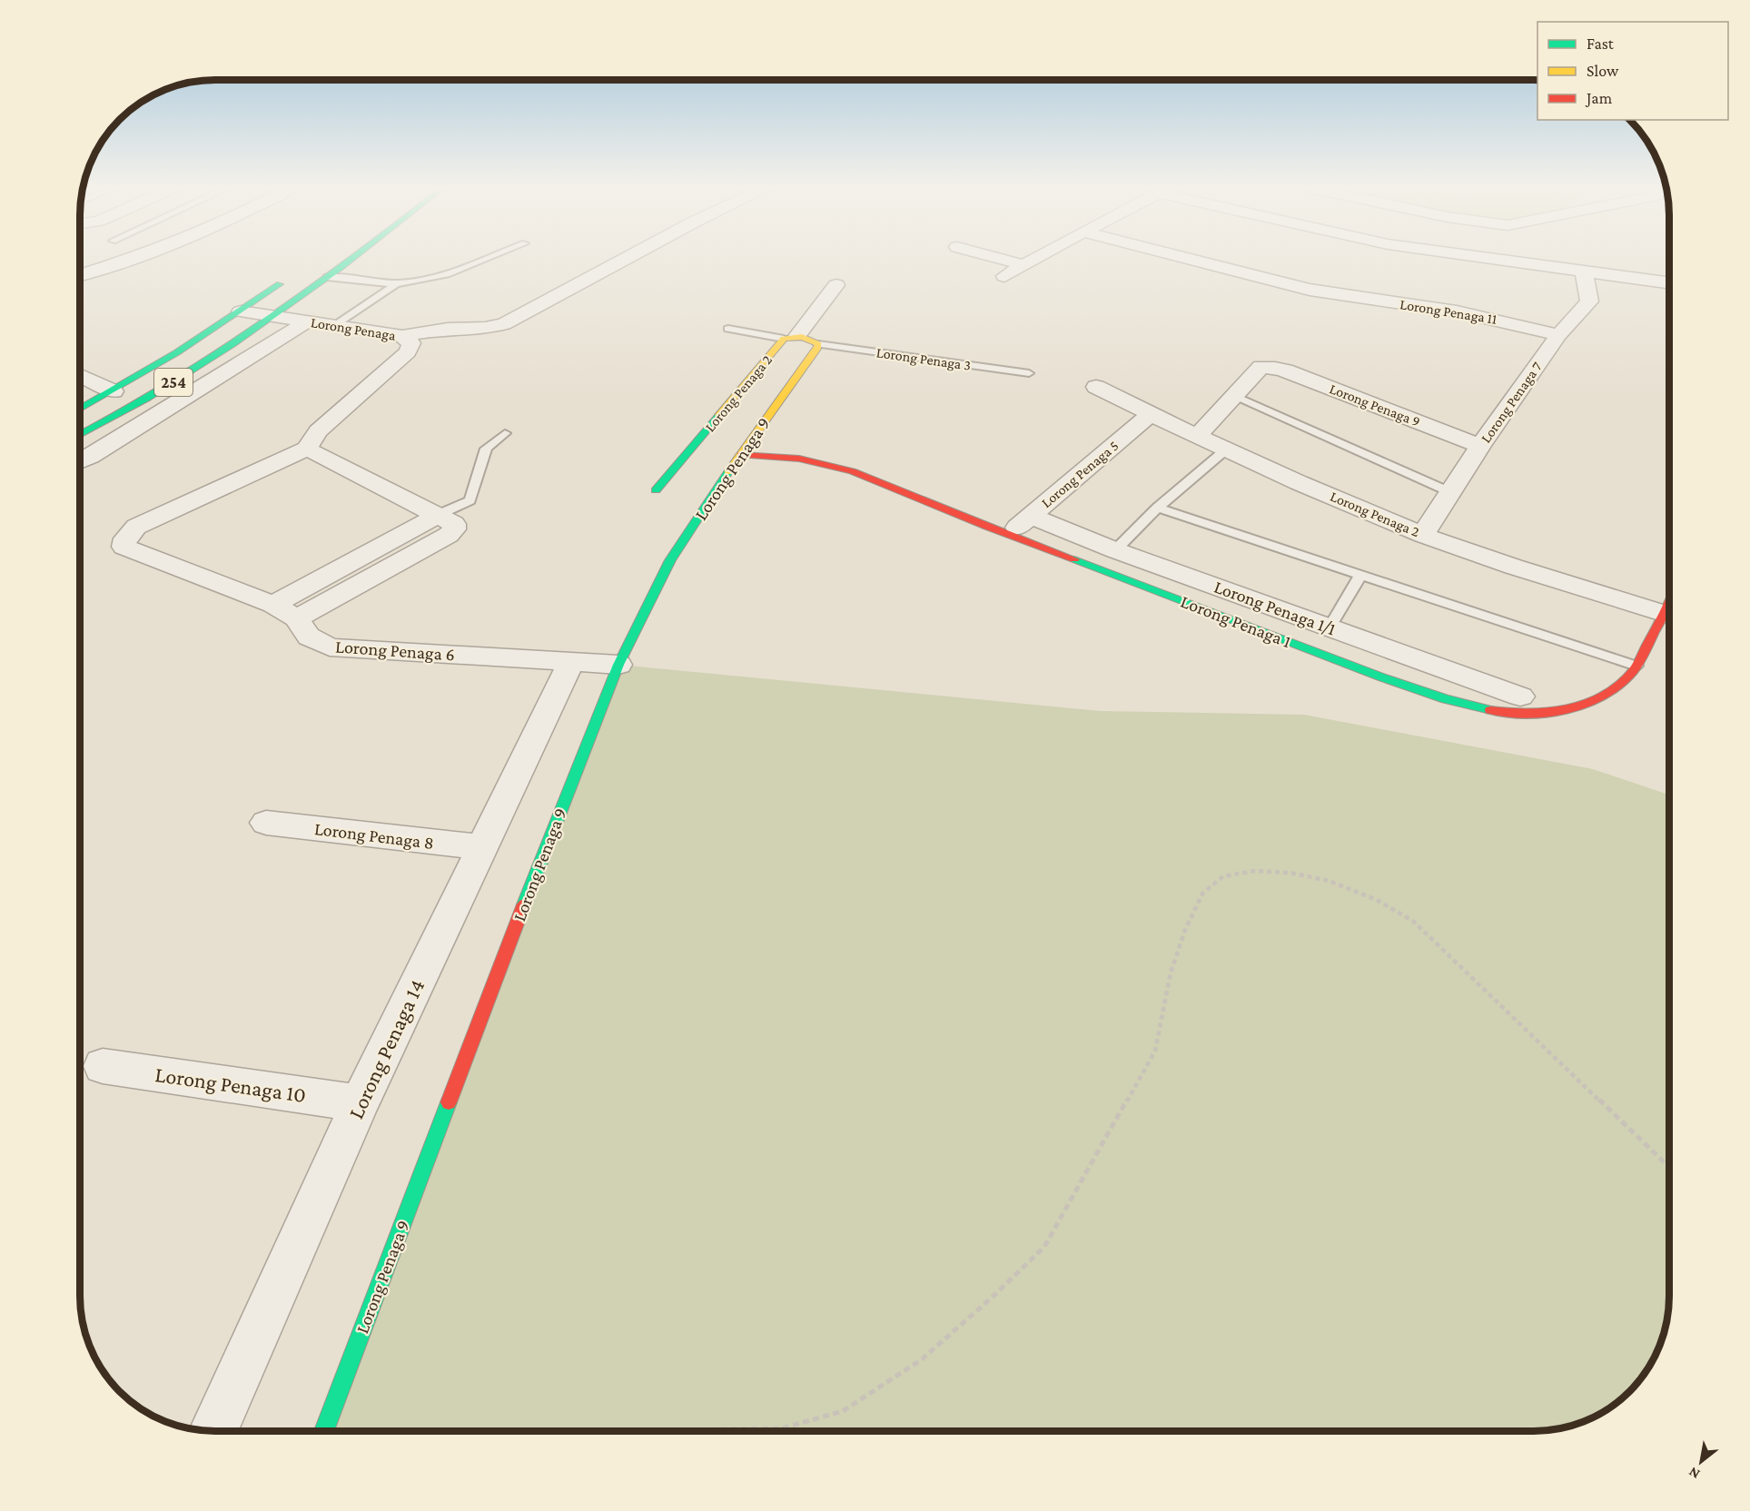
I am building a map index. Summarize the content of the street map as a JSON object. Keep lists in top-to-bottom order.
{
  "streets": {
    "street": [
      "Lorong Penaga 11",
      "Lorong Penaga",
      "254",
      "Lorong Penaga 2",
      "Lorong Penaga 7",
      "Lorong Penaga 9",
      "Lorong Penaga 5",
      "Lorong Penaga 1/1",
      "Lorong Penaga 1",
      "Lorong Penaga 6",
      "Lorong Penaga 8",
      "Lorong Penaga 14",
      "Lorong Penaga 10"
    ],
    "lane": ["Lorong Penaga 3"]
  },
  "crossings": [
    ["Lorong Penaga 11", "Lorong Penaga 7"],
    ["Lorong Penaga", "254"],
    ["Lorong Penaga", "Lorong Penaga 6"],
    ["Lorong Penaga 3", "Lorong Penaga 9"],
    ["Lorong Penaga 2", "Lorong Penaga 7"],
    ["Lorong Penaga 2", "Lorong Penaga 5"],
    ["Lorong Penaga 2", "Lorong Penaga 1"],
    ["Lorong Penaga 7", "Lorong Penaga 9"],
    ["Lorong Penaga 9", "Lorong Penaga 1"],
    ["Lorong Penaga 9", "Lorong Penaga 6"],
    ["Lorong Penaga 5", "Lorong Penaga 1/1"],
    ["Lorong Penaga 5", "Lorong Penaga 1"],
    ["Lorong Penaga 6", "Lorong Penaga 14"],
    ["Lorong Penaga 8", "Lorong Penaga 14"],
    ["Lorong Penaga 14", "Lorong Penaga 10"]
  ],
  "legend": ["Fast", "Slow", "Jam"],
  "north": "bottom left"
}
